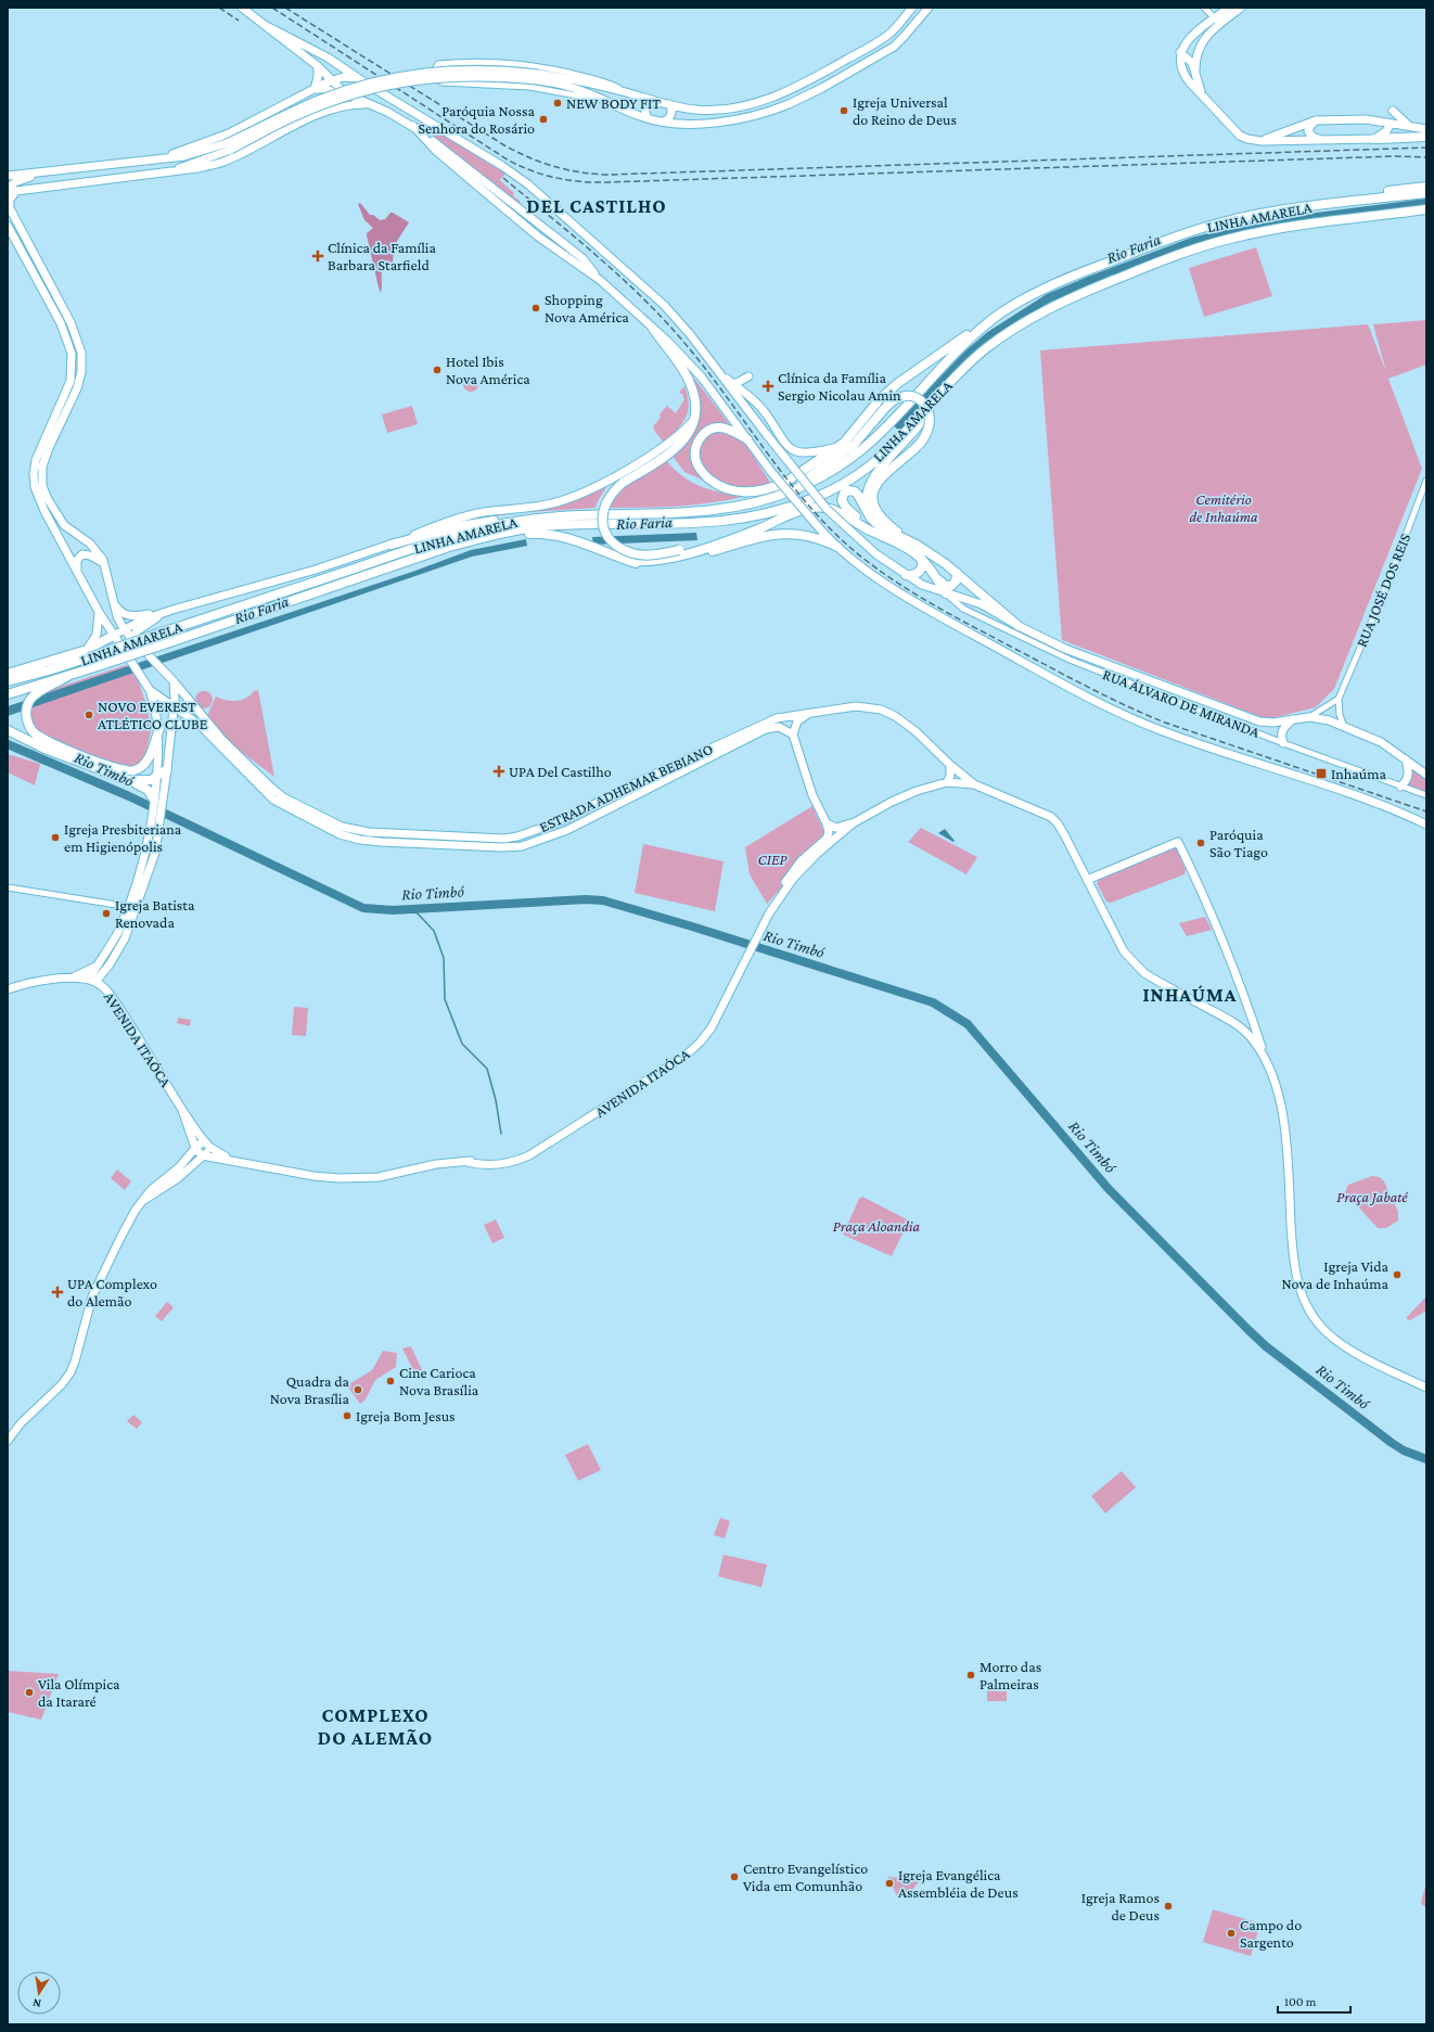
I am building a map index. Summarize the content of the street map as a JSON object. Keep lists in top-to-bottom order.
{
  "streets": {
    "highway": ["LINHA AMARELA"],
    "main road": ["ESTRADA ADHEMAR BEBIANO", "AVENIDA ITAÓCA"],
    "street": ["RUA JOSÉ DOS REIS", "RUA ÁLVARO DE MIRANDA"]
  },
  "crossings": [
    ["LINHA AMARELA", "ESTRADA ADHEMAR BEBIANO"],
    ["ESTRADA ADHEMAR BEBIANO", "AVENIDA ITAÓCA"]
  ],
  "districts": ["DEL CASTILHO", "INHAÚMA", "COMPLEXO DO ALEMÃO"],
  "water": ["Rio Faria", "Rio Timbó"],
  "parks": [
    "Cemitério de Inhaúma",
    "CIEP",
    "Praça Jabaté",
    "Praça Aloandia"
  ],
  "places": {
    "other": [
      "NEW BODY FIT",
      "Igreja Universal do Reino de Deus",
      "Paróquia Nossa Senhora do Rosário",
      "Shopping Nova América",
      "Hotel Ibis Nova América",
      "NOVO EVEREST ATLÉTICO CLUBE",
      "Igreja Presbiteriana em Higienópolis",
      "Paróquia São Tiago",
      "Igreja Batista Renovada",
      "Igreja Vida Nova de Inhaúma",
      "Cine Carioca Nova Brasília",
      "Quadra da Nova Brasília",
      "Igreja Bom Jesus",
      "Morro das Palmeiras",
      "Vila Olímpica da Itararé",
      "Centro Evangelístico Vida em Comunhão",
      "Igreja Evangélica Assembléia de Deus",
      "Igreja Ramos de Deus",
      "Campo do Sargento"
    ],
    "health": [
      "Clínica da Família Barbara Starfield",
      "Clínica da Família Sergio Nicolau Amin",
      "UPA Del Castilho",
      "UPA Complexo do Alemão"
    ],
    "transit": ["Inhaúma"]
  },
  "scale_bar": "100 m",
  "north": "bottom"
}
